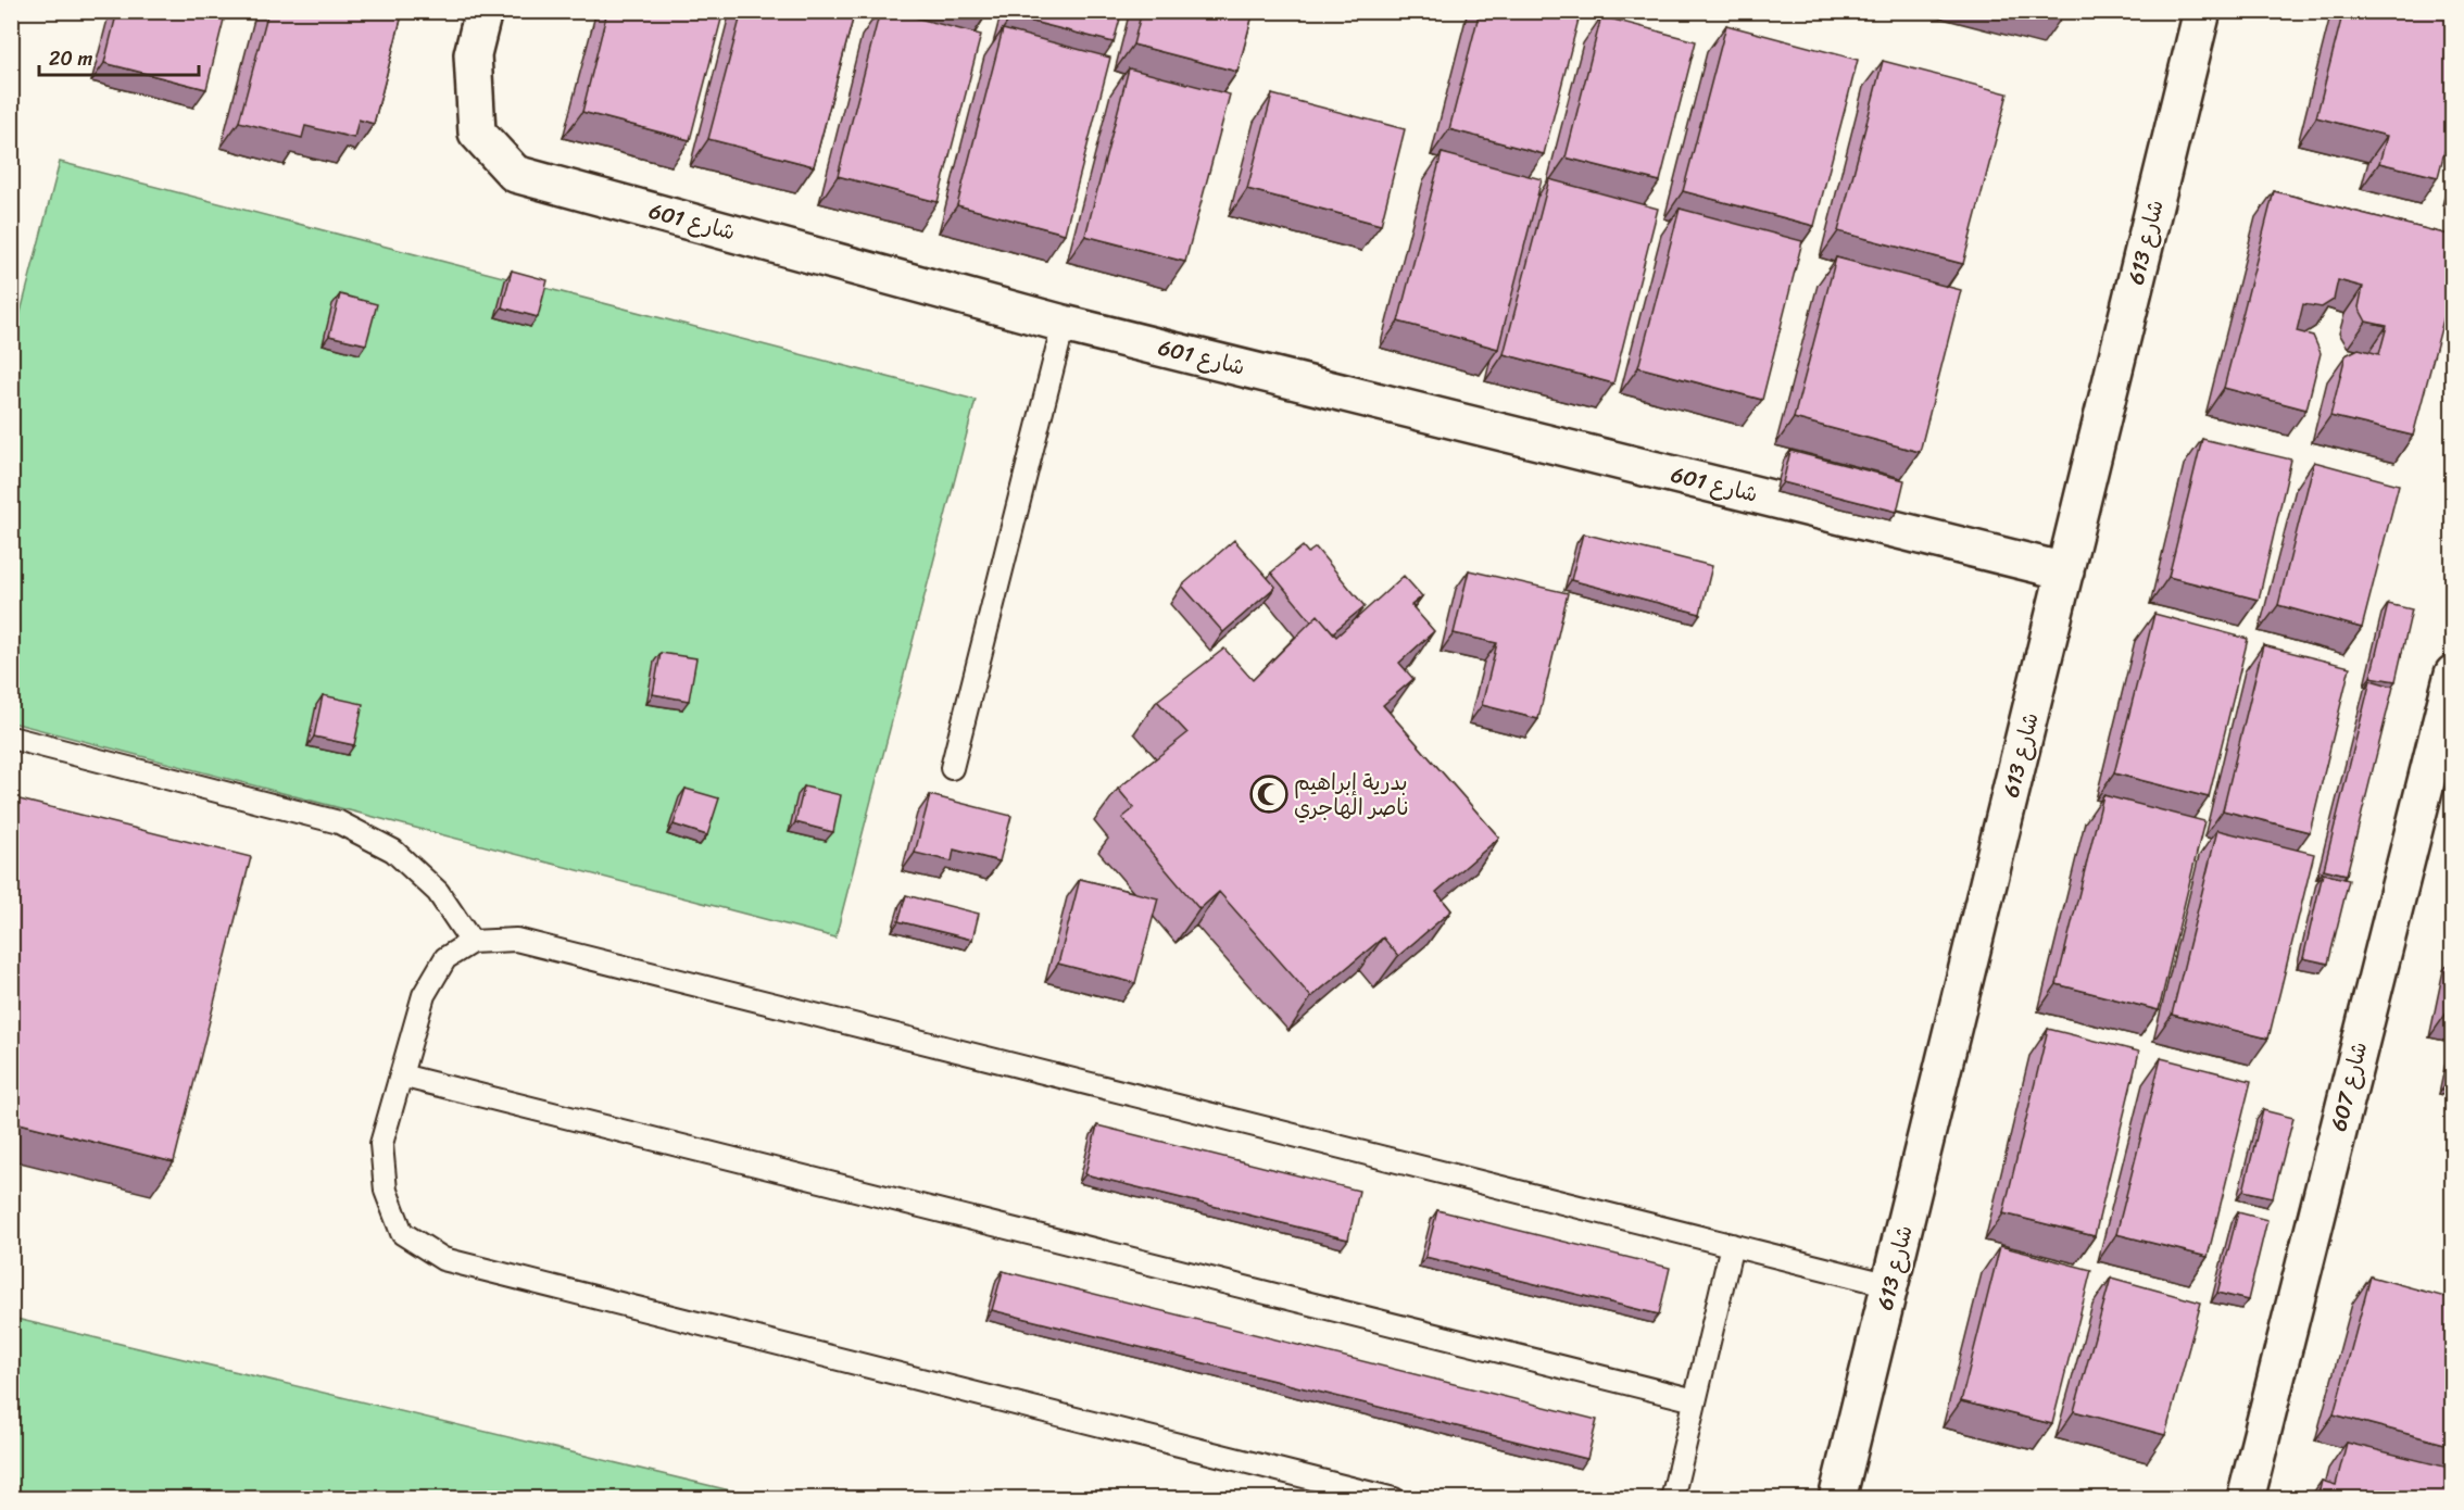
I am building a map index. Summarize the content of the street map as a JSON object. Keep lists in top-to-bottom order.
{
  "streets": {
    "street": ["شارع 601", "شارع 613", "شارع 607"]
  },
  "crossings": [
    ["شارع 601", "شارع 613"]
  ],
  "places": {
    "mosque": ["بدرية إبراهيم ناصر الهاجري"]
  },
  "scale_bar": "20 m"
}
